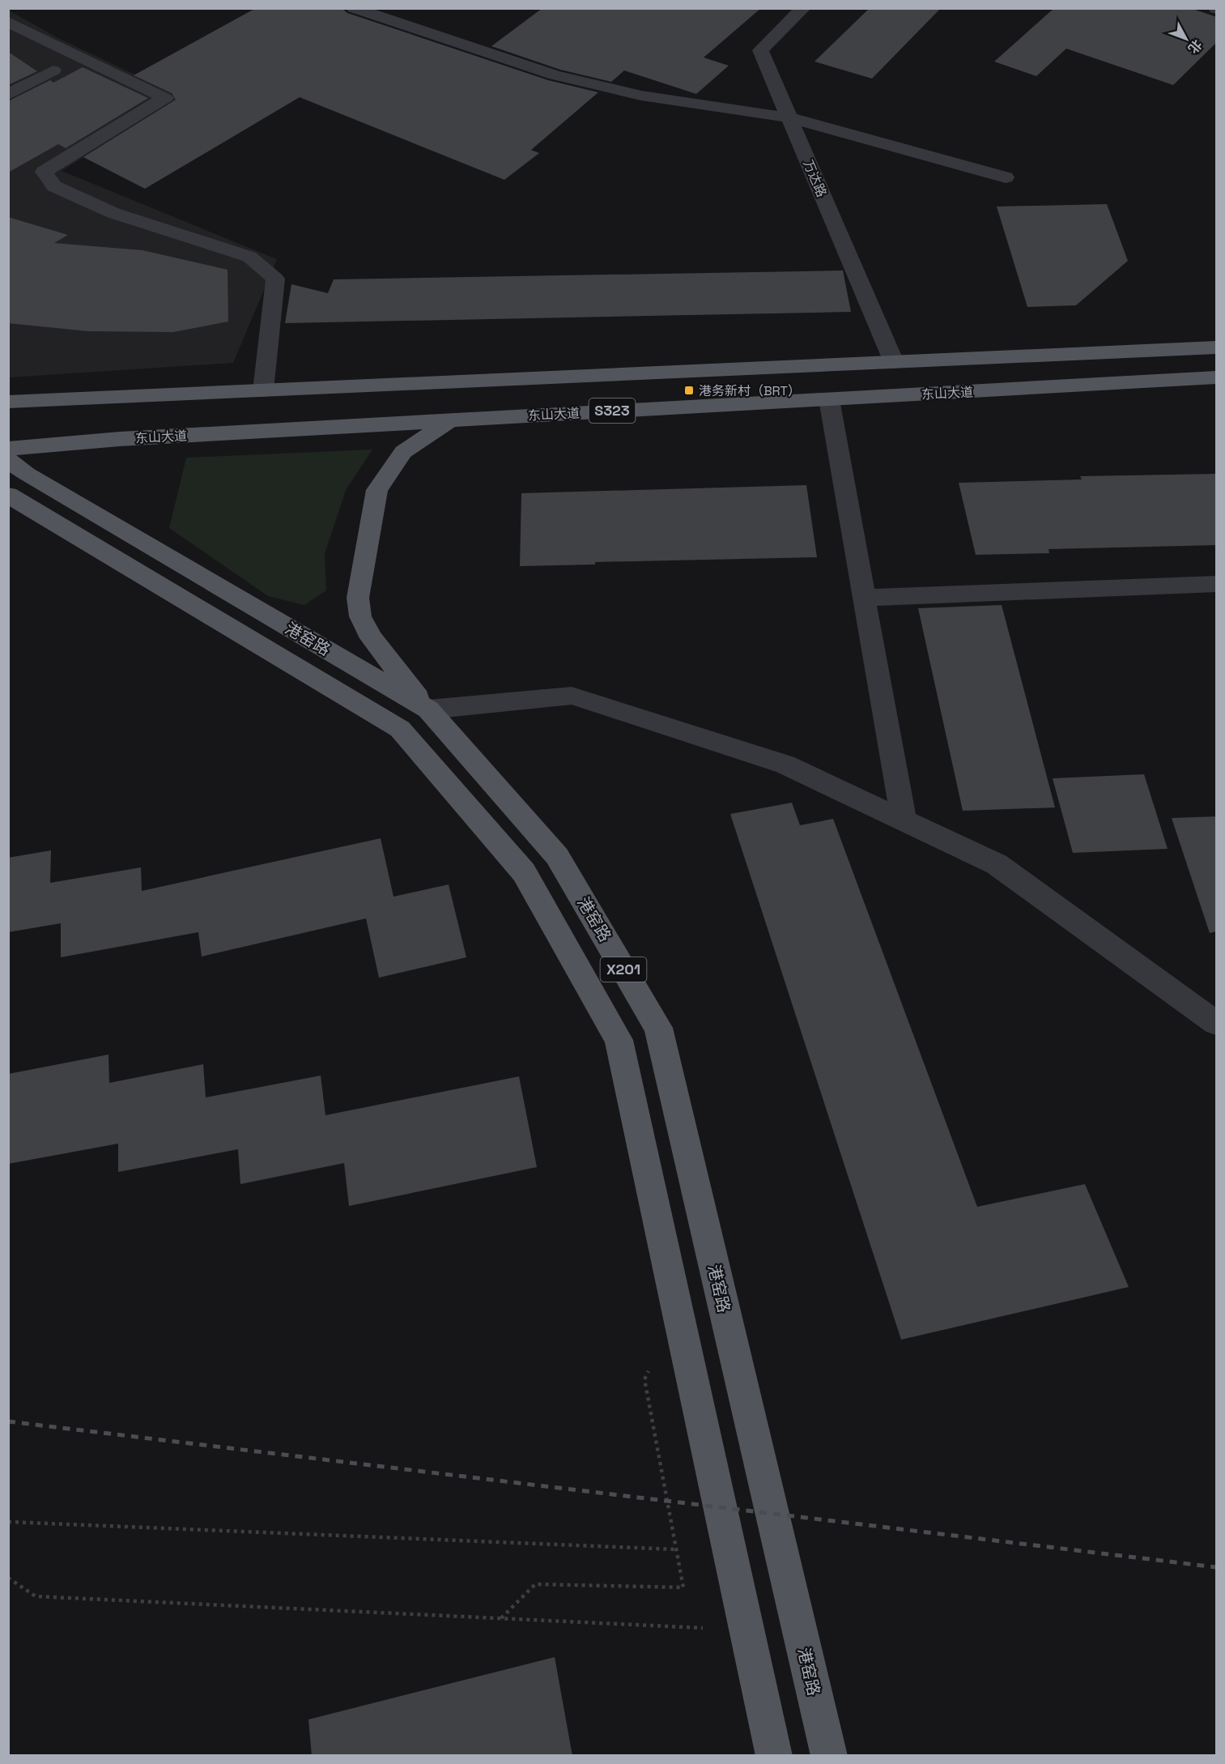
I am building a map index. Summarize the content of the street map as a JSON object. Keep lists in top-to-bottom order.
{
  "streets": {
    "main road": [
      "东山大道",
      "S323",
      "港窑路",
      "X201"
    ],
    "street": ["万达路"]
  },
  "crossings": [
    ["万达路", "S323"]
  ],
  "places": {
    "transit": ["港务新村（BRT）"]
  },
  "north": "bottom right"
}
